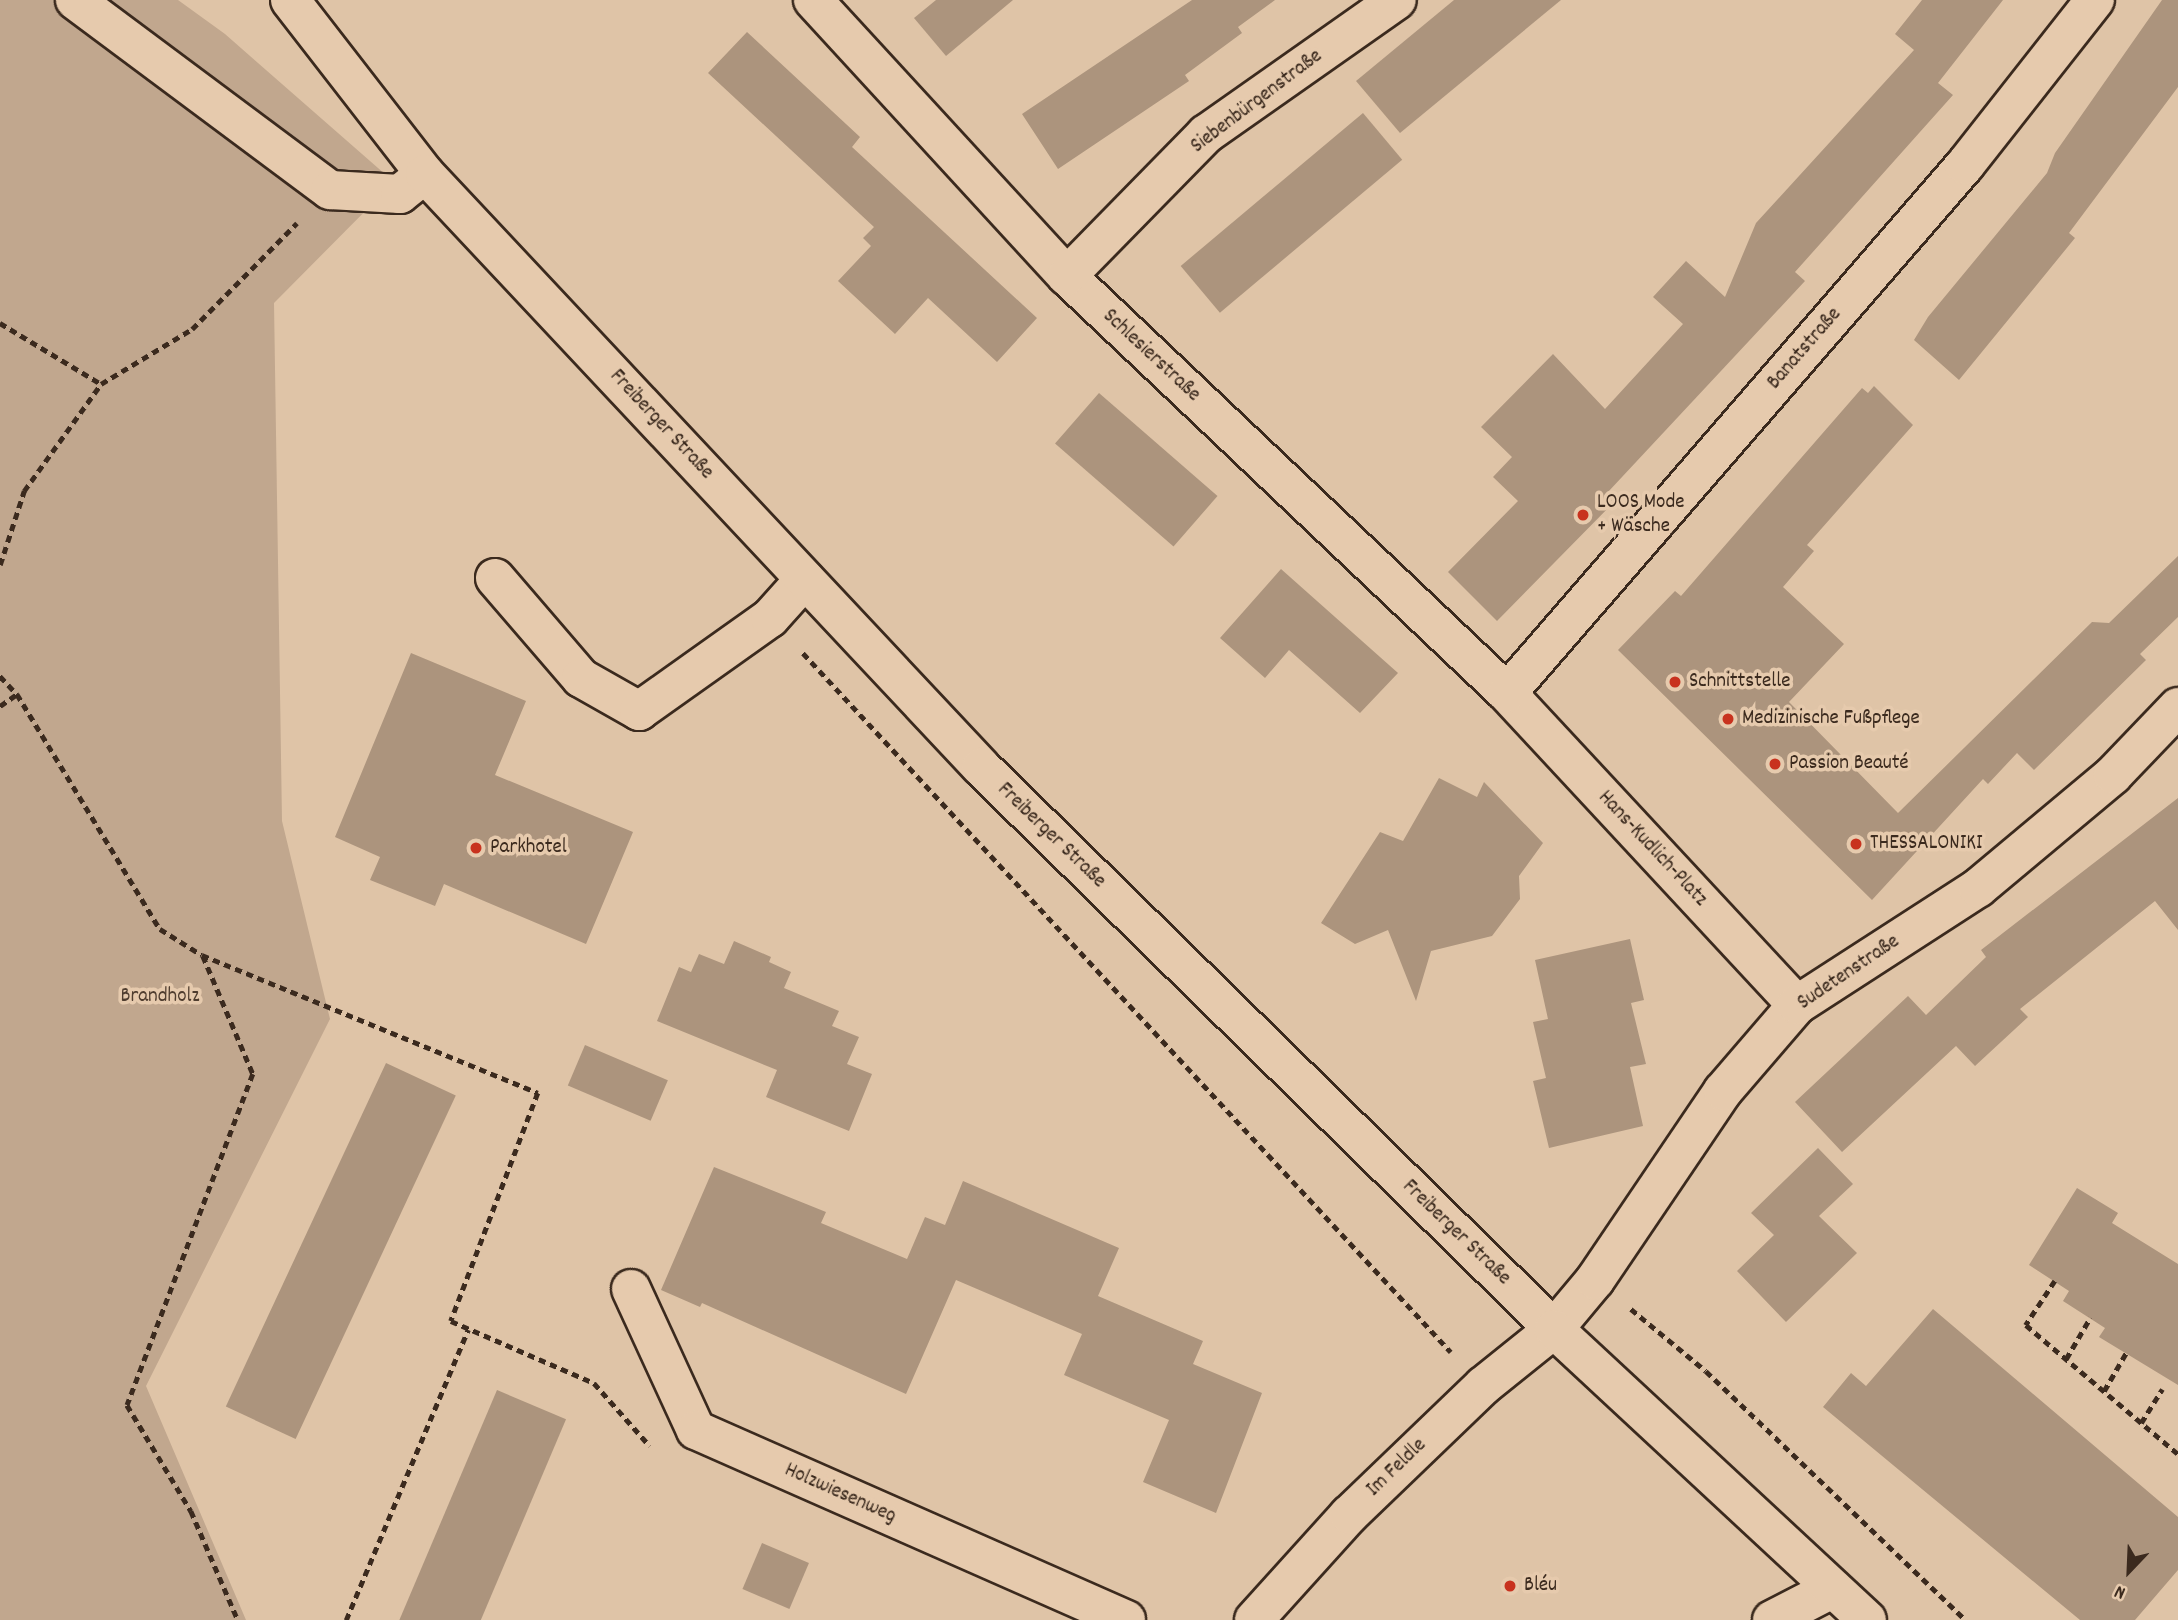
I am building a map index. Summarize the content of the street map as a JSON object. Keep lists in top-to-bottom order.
{
  "streets": {
    "street": [
      "Siebenbürgenstraße",
      "Banatstraße",
      "Schlesierstraße",
      "Freiberger Straße",
      "Hans-Kudlich-Platz",
      "Sudetenstraße",
      "Im Feldle",
      "Holzwiesenweg"
    ]
  },
  "crossings": [
    ["Siebenbürgenstraße", "Schlesierstraße"],
    ["Banatstraße", "Schlesierstraße"],
    ["Banatstraße", "Hans-Kudlich-Platz"],
    ["Schlesierstraße", "Hans-Kudlich-Platz"],
    ["Freiberger Straße", "Sudetenstraße"],
    ["Freiberger Straße", "Im Feldle"],
    ["Hans-Kudlich-Platz", "Sudetenstraße"],
    ["Sudetenstraße", "Im Feldle"]
  ],
  "parks": ["Brandholz"],
  "places": [
    "LOOS Mode + Wäsche",
    "Schnittstelle",
    "Medizinische Fußpflege",
    "Passion Beauté",
    "THESSALONIKI",
    "Parkhotel",
    "Bléu"
  ],
  "north": "bottom left"
}
